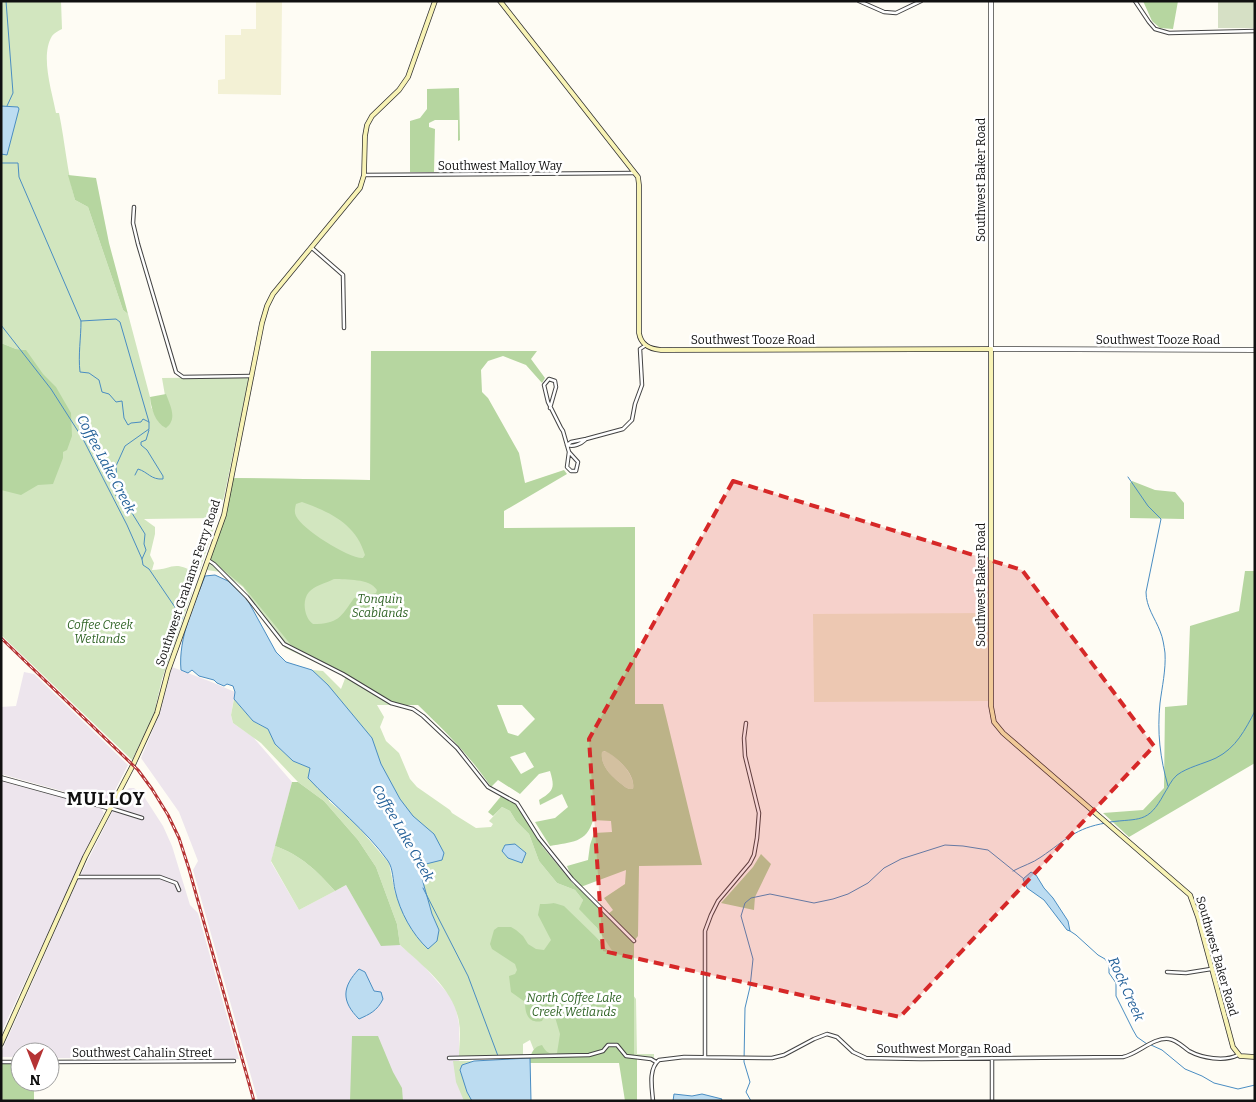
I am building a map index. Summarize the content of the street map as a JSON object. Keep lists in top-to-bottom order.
{
  "streets": {
    "main road": ["Southwest Baker Road", "Southwest Tooze Road", "Southwest Grahams Ferry Road"],
    "street": ["Southwest Malloy Way", "Southwest Morgan Road", "Southwest Cahalin Street"]
  },
  "crossings": [
    ["Southwest Malloy Way", "Southwest Grahams Ferry Road"],
    ["Southwest Baker Road", "Southwest Tooze Road"],
    ["Southwest Baker Road", "Southwest Morgan Road"]
  ],
  "districts": ["MULLOY"],
  "water": ["Coffee Lake Creek", "Rock Creek"],
  "parks": ["Tonquin Scablands", "Coffee Creek Wetlands", "North Coffee Lake Creek Wetlands"],
  "north": "bottom"
}
